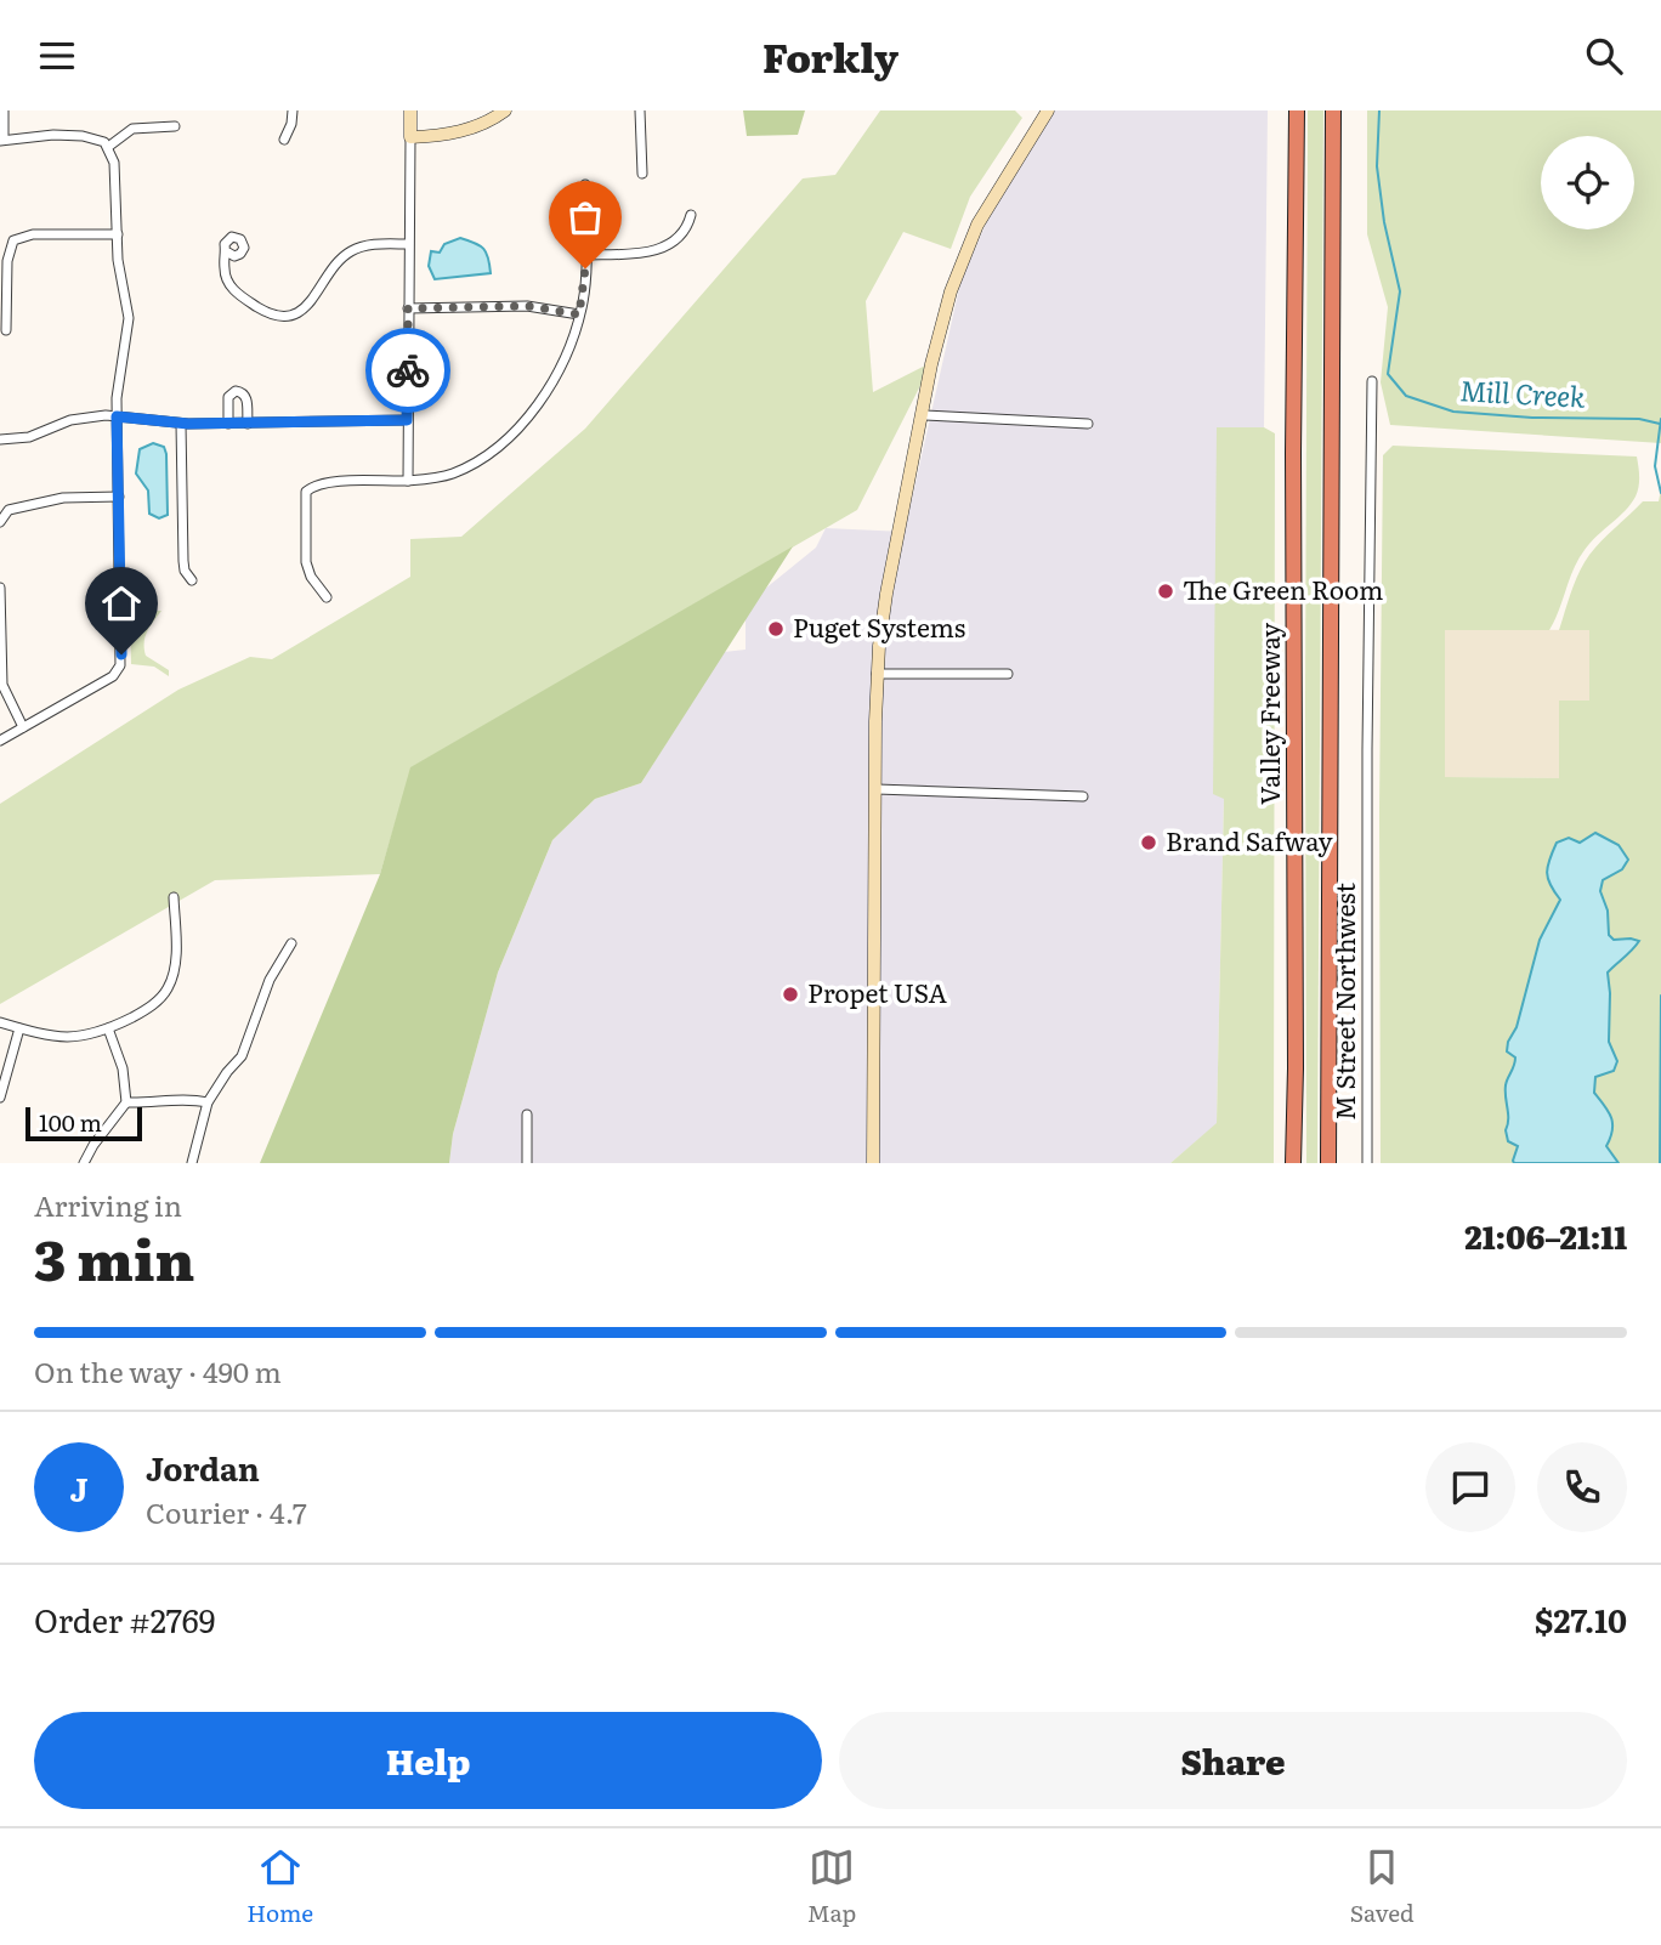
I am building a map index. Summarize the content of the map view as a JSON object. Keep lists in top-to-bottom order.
{
  "streets": {
    "highway": ["Valley Freeway"],
    "street": ["M Street Northwest"]
  },
  "water": ["Mill Creek"],
  "places": [
    "The Green Room",
    "Puget Systems",
    "Brand Safway",
    "Propet USA"
  ],
  "scale_bar": "100 m",
  "page": {
    "header": "Forkly",
    "scale": "100 m",
    "heading": ["3 min", "Arriving in", "21:06–21:11"],
    "panel": [
      "Jordan",
      "Courier · 4.7",
      "Order #2769",
      "$27.10"
    ],
    "bar": "On the way · 490 m",
    "round": "J",
    "buttons": ["Help", "Share"],
    "tabs": ["Home", "Map", "Saved"]
  }
}
